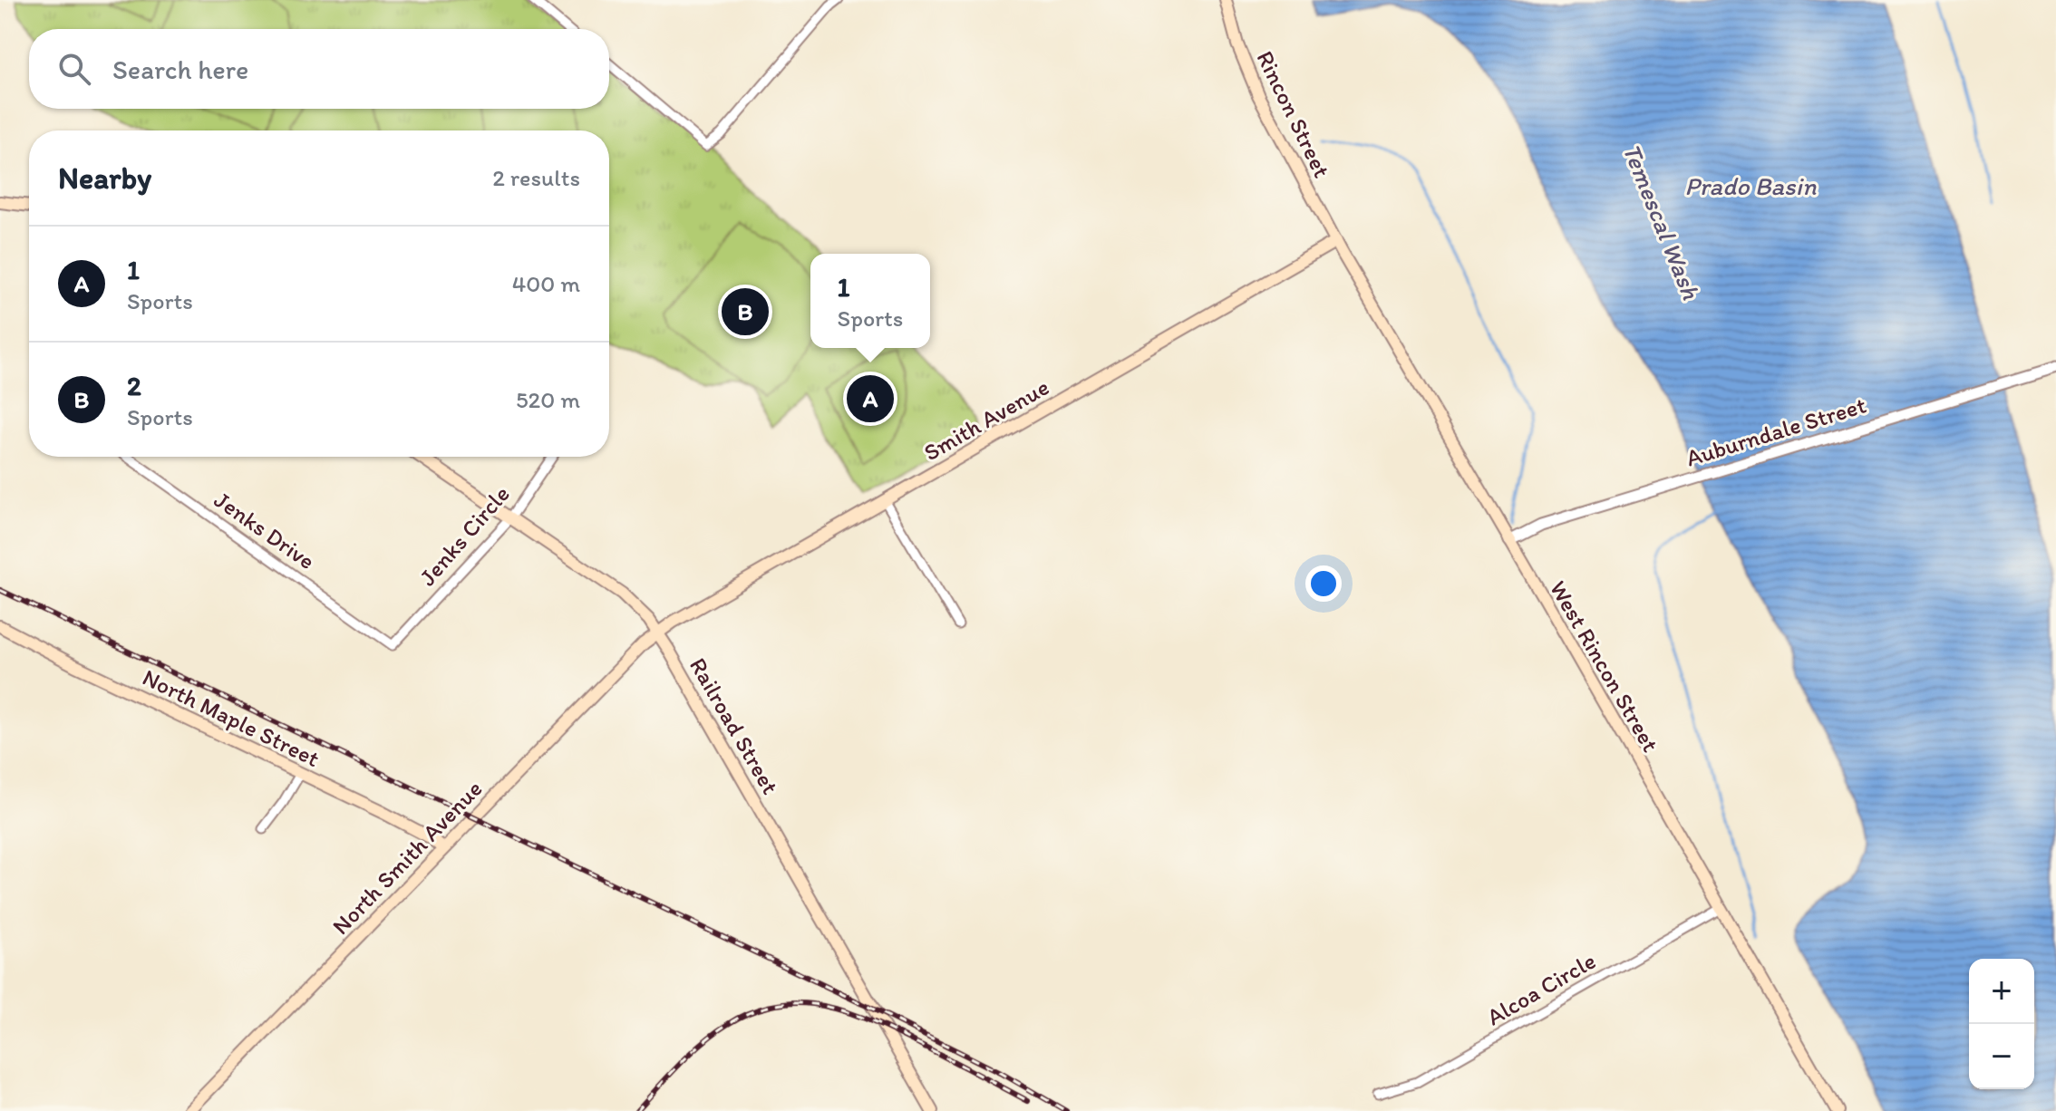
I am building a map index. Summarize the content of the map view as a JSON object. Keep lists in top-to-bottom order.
{
  "streets": {
    "main road": [
      "Rincon Street",
      "Smith Avenue",
      "West Rincon Street",
      "North Maple Street",
      "Railroad Street",
      "North Smith Avenue"
    ],
    "street": [
      "Auburndale Street",
      "Jenks Drive",
      "Jenks Circle",
      "Alcoa Circle"
    ]
  },
  "crossings": [
    ["Rincon Street", "Smith Avenue"],
    ["Rincon Street", "West Rincon Street"],
    ["Smith Avenue", "West Rincon Street"],
    ["Smith Avenue", "Railroad Street"],
    ["Smith Avenue", "North Smith Avenue"],
    ["Auburndale Street", "West Rincon Street"],
    ["Jenks Drive", "Jenks Circle"],
    ["Jenks Circle", "Railroad Street"],
    ["West Rincon Street", "Alcoa Circle"],
    ["North Maple Street", "North Smith Avenue"],
    ["Railroad Street", "North Smith Avenue"]
  ],
  "water": ["Prado Basin", "Temescal Wash"],
  "page": {
    "search": "Search here",
    "heading": ["Nearby", "2 results"],
    "list": [
      {
        "mark": "A",
        "name": "1",
        "note": "Sports",
        "value": "400 m"
      },
      {
        "mark": "B",
        "name": "2",
        "note": "Sports",
        "value": "520 m"
      }
    ],
    "popup": ["1", "Sports"],
    "pins": ["B", "A"],
    "map_buttons": ["+", "−"]
  }
}
